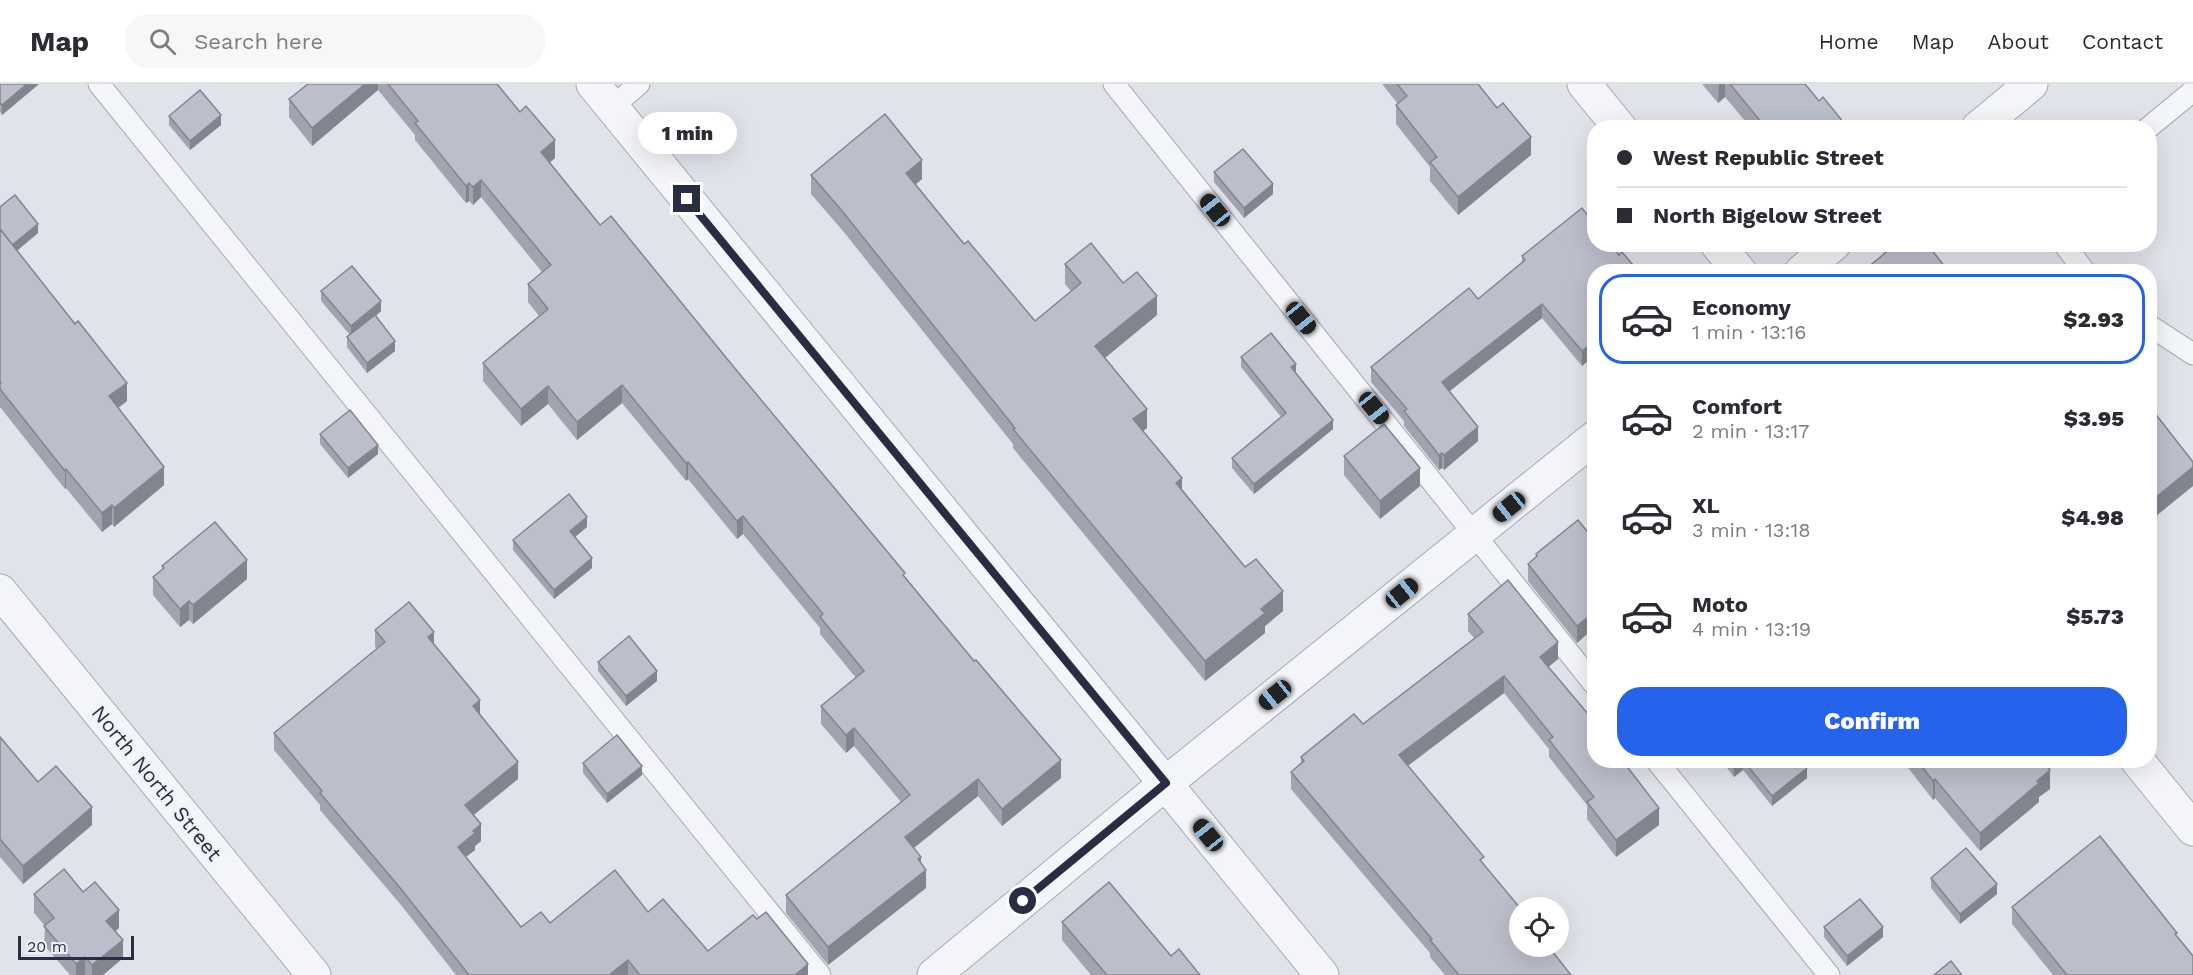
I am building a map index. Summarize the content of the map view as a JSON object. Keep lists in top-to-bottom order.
{
  "streets": {
    "street": ["North North Street"]
  },
  "scale_bar": "20 m",
  "page": {
    "header": "Map",
    "search": "Search here",
    "nav": [
      "Home",
      "Map",
      "About",
      "Contact"
    ],
    "bubble": "1 min",
    "banner": ["West Republic Street", "North Bigelow Street"],
    "list": [
      {
        "name": "Economy",
        "note": "1 min · 13:16",
        "value": "$2.93"
      },
      {
        "name": "Comfort",
        "note": "2 min · 13:17",
        "value": "$3.95"
      },
      {
        "name": "XL",
        "note": "3 min · 13:18",
        "value": "$4.98"
      },
      {
        "name": "Moto",
        "note": "4 min · 13:19",
        "value": "$5.73"
      }
    ],
    "buttons": "Confirm",
    "scale": "20 m"
  }
}
